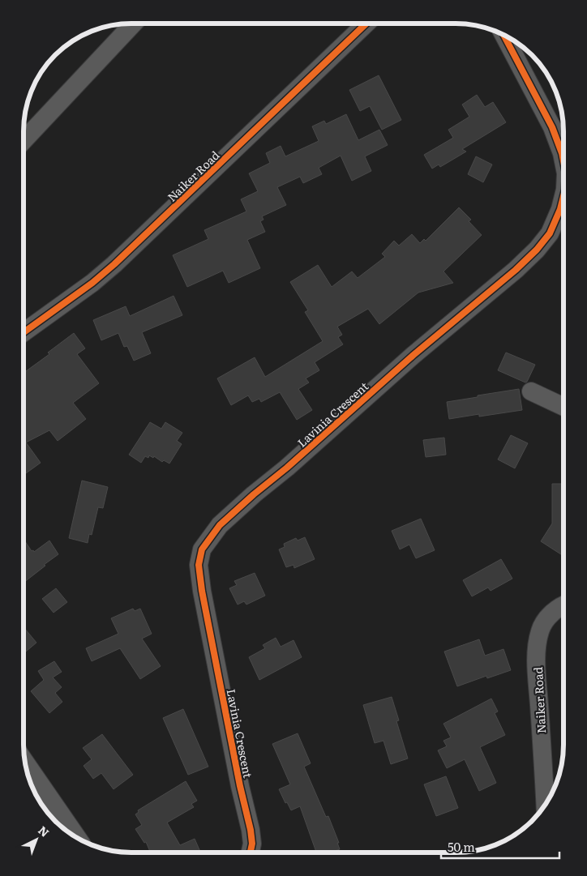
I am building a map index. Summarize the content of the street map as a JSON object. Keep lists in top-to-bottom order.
{
  "streets": {
    "street": ["Naiker Road", "Lavinia Crescent"]
  },
  "scale_bar": "50 m",
  "north": "top right"
}
